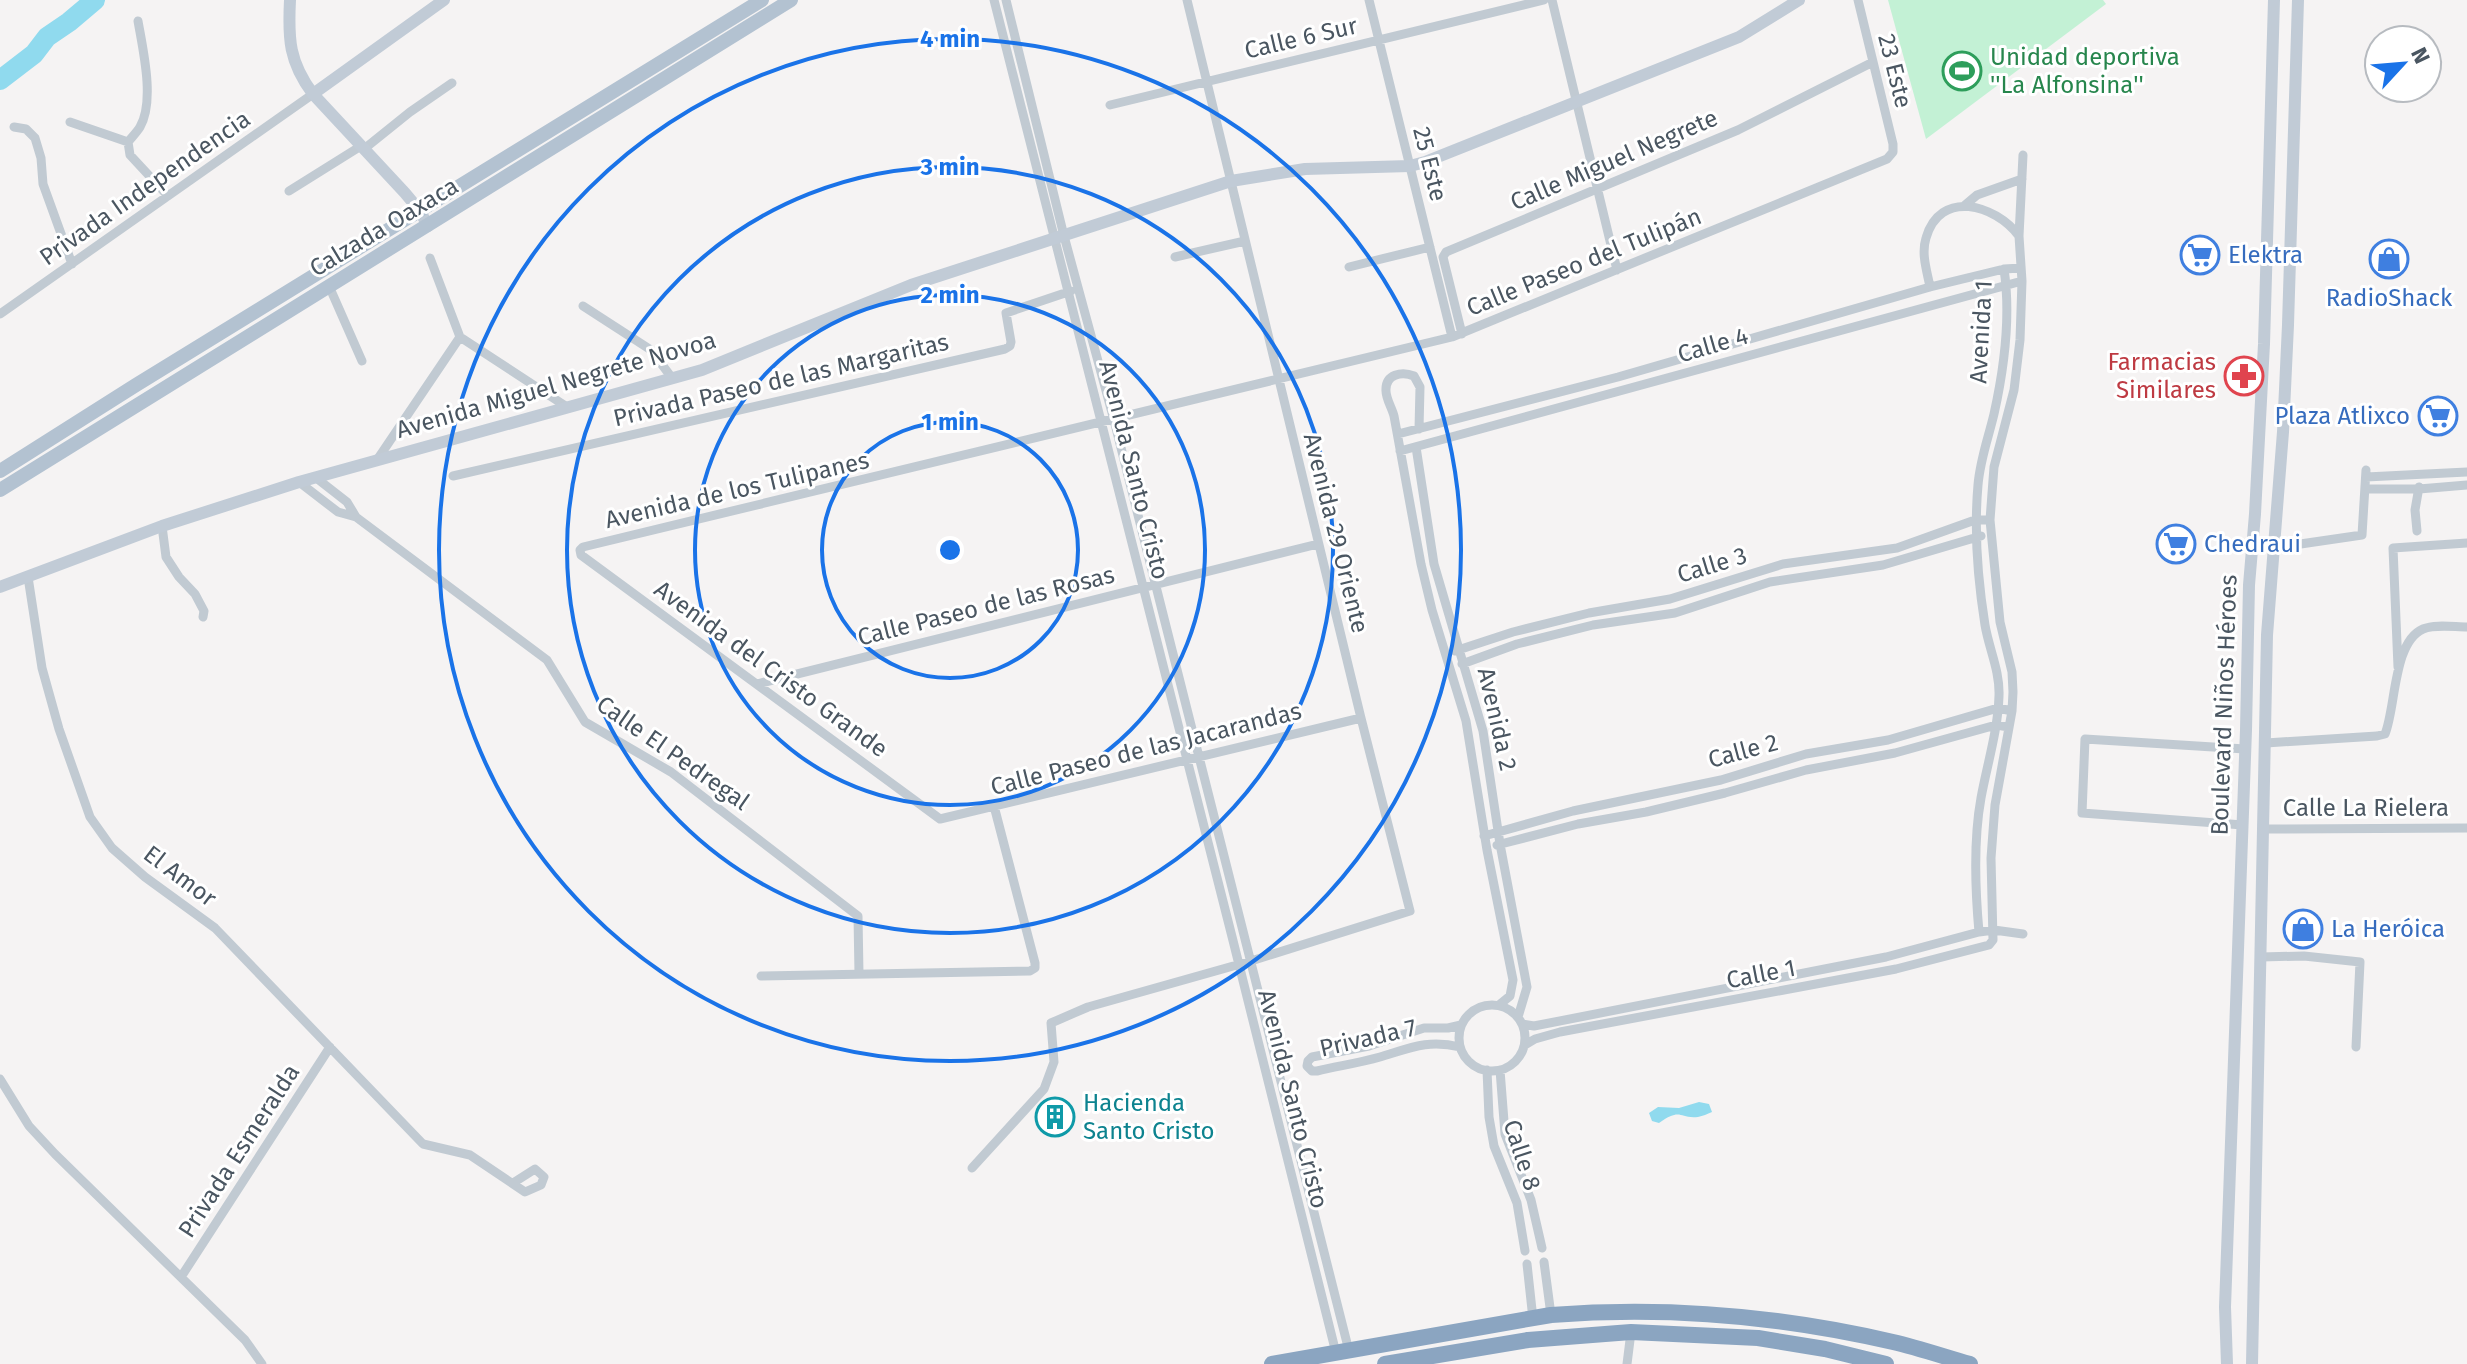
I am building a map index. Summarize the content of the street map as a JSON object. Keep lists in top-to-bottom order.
{
  "streets": {
    "main road": ["Calzada Oaxaca", "Avenida Miguel Negrete Novoa", "Boulevard Niños Héroes"],
    "street": [
      "Calle 6 Sur",
      "23 Este",
      "Calle Miguel Negrete",
      "25 Este",
      "Privada Independencia",
      "Calle Paseo del Tulipán",
      "Avenida 1",
      "Calle 4",
      "Privada Paseo de las Margaritas",
      "Avenida Santo Cristo",
      "Avenida de los Tulipanes",
      "Avenida 29 Oriente",
      "Calle 3",
      "Calle Paseo de las Rosas",
      "Avenida del Cristo Grande",
      "Avenida 2",
      "Calle Paseo de las Jacarandas",
      "Calle 2",
      "Calle El Pedregal",
      "Calle La Rielera",
      "El Amor",
      "Calle 1",
      "Privada 7",
      "Privada Esmeralda",
      "Calle 8"
    ]
  },
  "crossings": [
    ["Calle 6 Sur", "25 Este"],
    ["Calle 6 Sur", "Avenida 29 Oriente"],
    ["23 Este", "Calle Miguel Negrete"],
    ["23 Este", "Calle Paseo del Tulipán"],
    ["Calle Miguel Negrete", "25 Este"],
    ["Calle Miguel Negrete", "Calle Paseo del Tulipán"],
    ["25 Este", "Calle Paseo del Tulipán"],
    ["25 Este", "Avenida Miguel Negrete Novoa"],
    ["Calle Paseo del Tulipán", "Avenida de los Tulipanes"],
    ["Calle Paseo del Tulipán", "Avenida 29 Oriente"],
    ["Avenida 1", "Calle 4"],
    ["Avenida 1", "Calle 3"],
    ["Avenida 1", "Calle 2"],
    ["Avenida 1", "Calle 1"],
    ["Calle 4", "Avenida 2"],
    ["Privada Paseo de las Margaritas", "Avenida Santo Cristo"],
    ["Avenida Miguel Negrete Novoa", "Avenida Santo Cristo"],
    ["Avenida Miguel Negrete Novoa", "Avenida 29 Oriente"],
    ["Avenida Miguel Negrete Novoa", "Calle El Pedregal"],
    ["Avenida Miguel Negrete Novoa", "El Amor"],
    ["Avenida Santo Cristo", "Avenida de los Tulipanes"],
    ["Avenida Santo Cristo", "Avenida 29 Oriente"],
    ["Avenida Santo Cristo", "Calle Paseo de las Rosas"],
    ["Avenida Santo Cristo", "Calle Paseo de las Jacarandas"],
    ["Avenida de los Tulipanes", "Avenida 29 Oriente"],
    ["Avenida de los Tulipanes", "Avenida del Cristo Grande"],
    ["Avenida 29 Oriente", "Calle Paseo de las Rosas"],
    ["Avenida 29 Oriente", "Calle Paseo de las Jacarandas"],
    ["Calle 3", "Avenida 2"],
    ["Calle Paseo de las Rosas", "Avenida del Cristo Grande"],
    ["Avenida del Cristo Grande", "Calle Paseo de las Jacarandas"],
    ["Boulevard Niños Héroes", "Calle La Rielera"],
    ["Avenida 2", "Calle 2"],
    ["Avenida 2", "Calle 1"],
    ["Avenida 2", "Privada 7"],
    ["Avenida 2", "Calle 8"],
    ["El Amor", "Privada Esmeralda"],
    ["Calle 1", "Privada 7"],
    ["Calle 1", "Calle 8"],
    ["Privada 7", "Calle 8"]
  ],
  "places": {
    "sports": ["Unidad deportiva ''La Alfonsina''"],
    "supermarket": ["Elektra", "Plaza Atlixco", "Chedraui"],
    "shop": ["RadioShack", "La Heróica"],
    "pharmacy": ["Farmacias Similares"],
    "building": ["Hacienda Santo Cristo"]
  },
  "north": "top right",
  "rings": [
    "4 min",
    "3 min",
    "2 min",
    "1 min"
  ]
}
